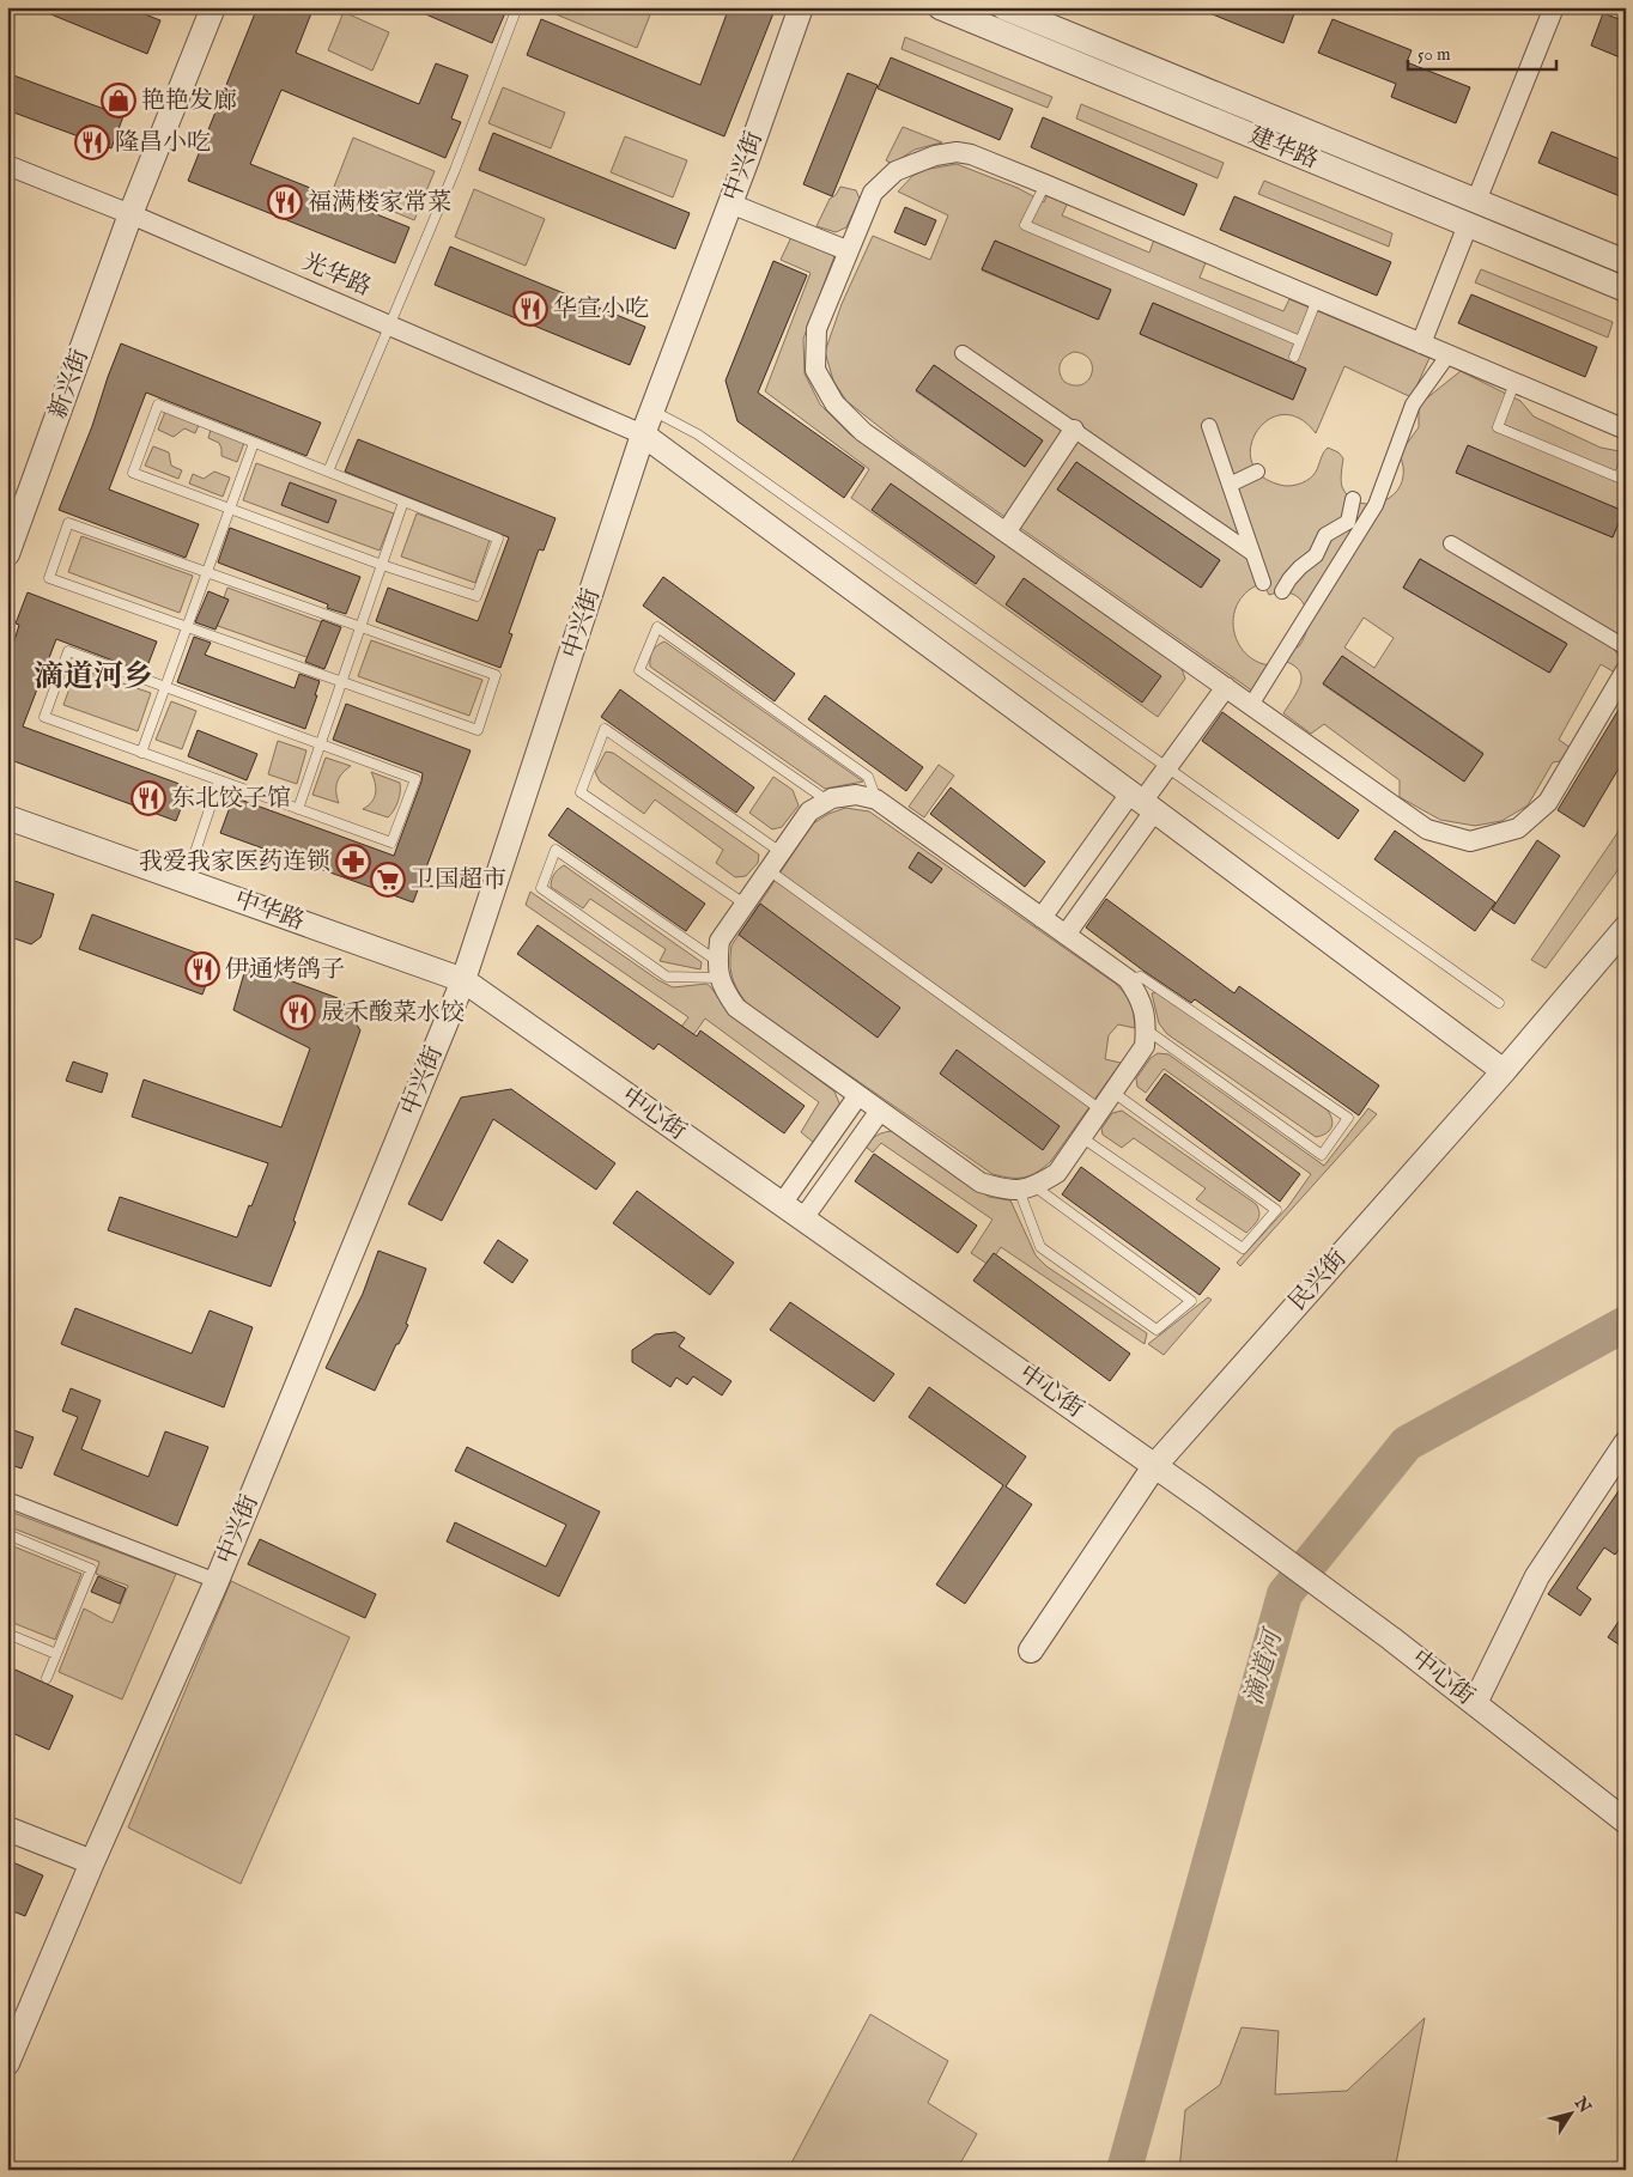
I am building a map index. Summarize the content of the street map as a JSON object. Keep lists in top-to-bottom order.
{
  "streets": {
    "street": [
      "建华路",
      "中兴街",
      "光华路",
      "新兴街",
      "中华路",
      "中心街",
      "民兴街"
    ]
  },
  "crossings": [
    ["中兴街", "光华路"],
    ["中兴街", "中华路"],
    ["中兴街", "中心街"],
    ["光华路", "新兴街"],
    ["中华路", "中心街"],
    ["中心街", "民兴街"]
  ],
  "districts": ["滴道河乡"],
  "water": ["滴道河"],
  "places": {
    "shop": ["艳艳发廊"],
    "restaurant": [
      "隆昌小吃",
      "福满楼家常菜",
      "华宣小吃",
      "东北饺子馆",
      "伊通烤鸽子",
      "晟禾酸菜水饺"
    ],
    "pharmacy": ["我爱我家医药连锁"],
    "supermarket": ["卫国超市"]
  },
  "scale_bar": "50 m",
  "north": "top right"
}
